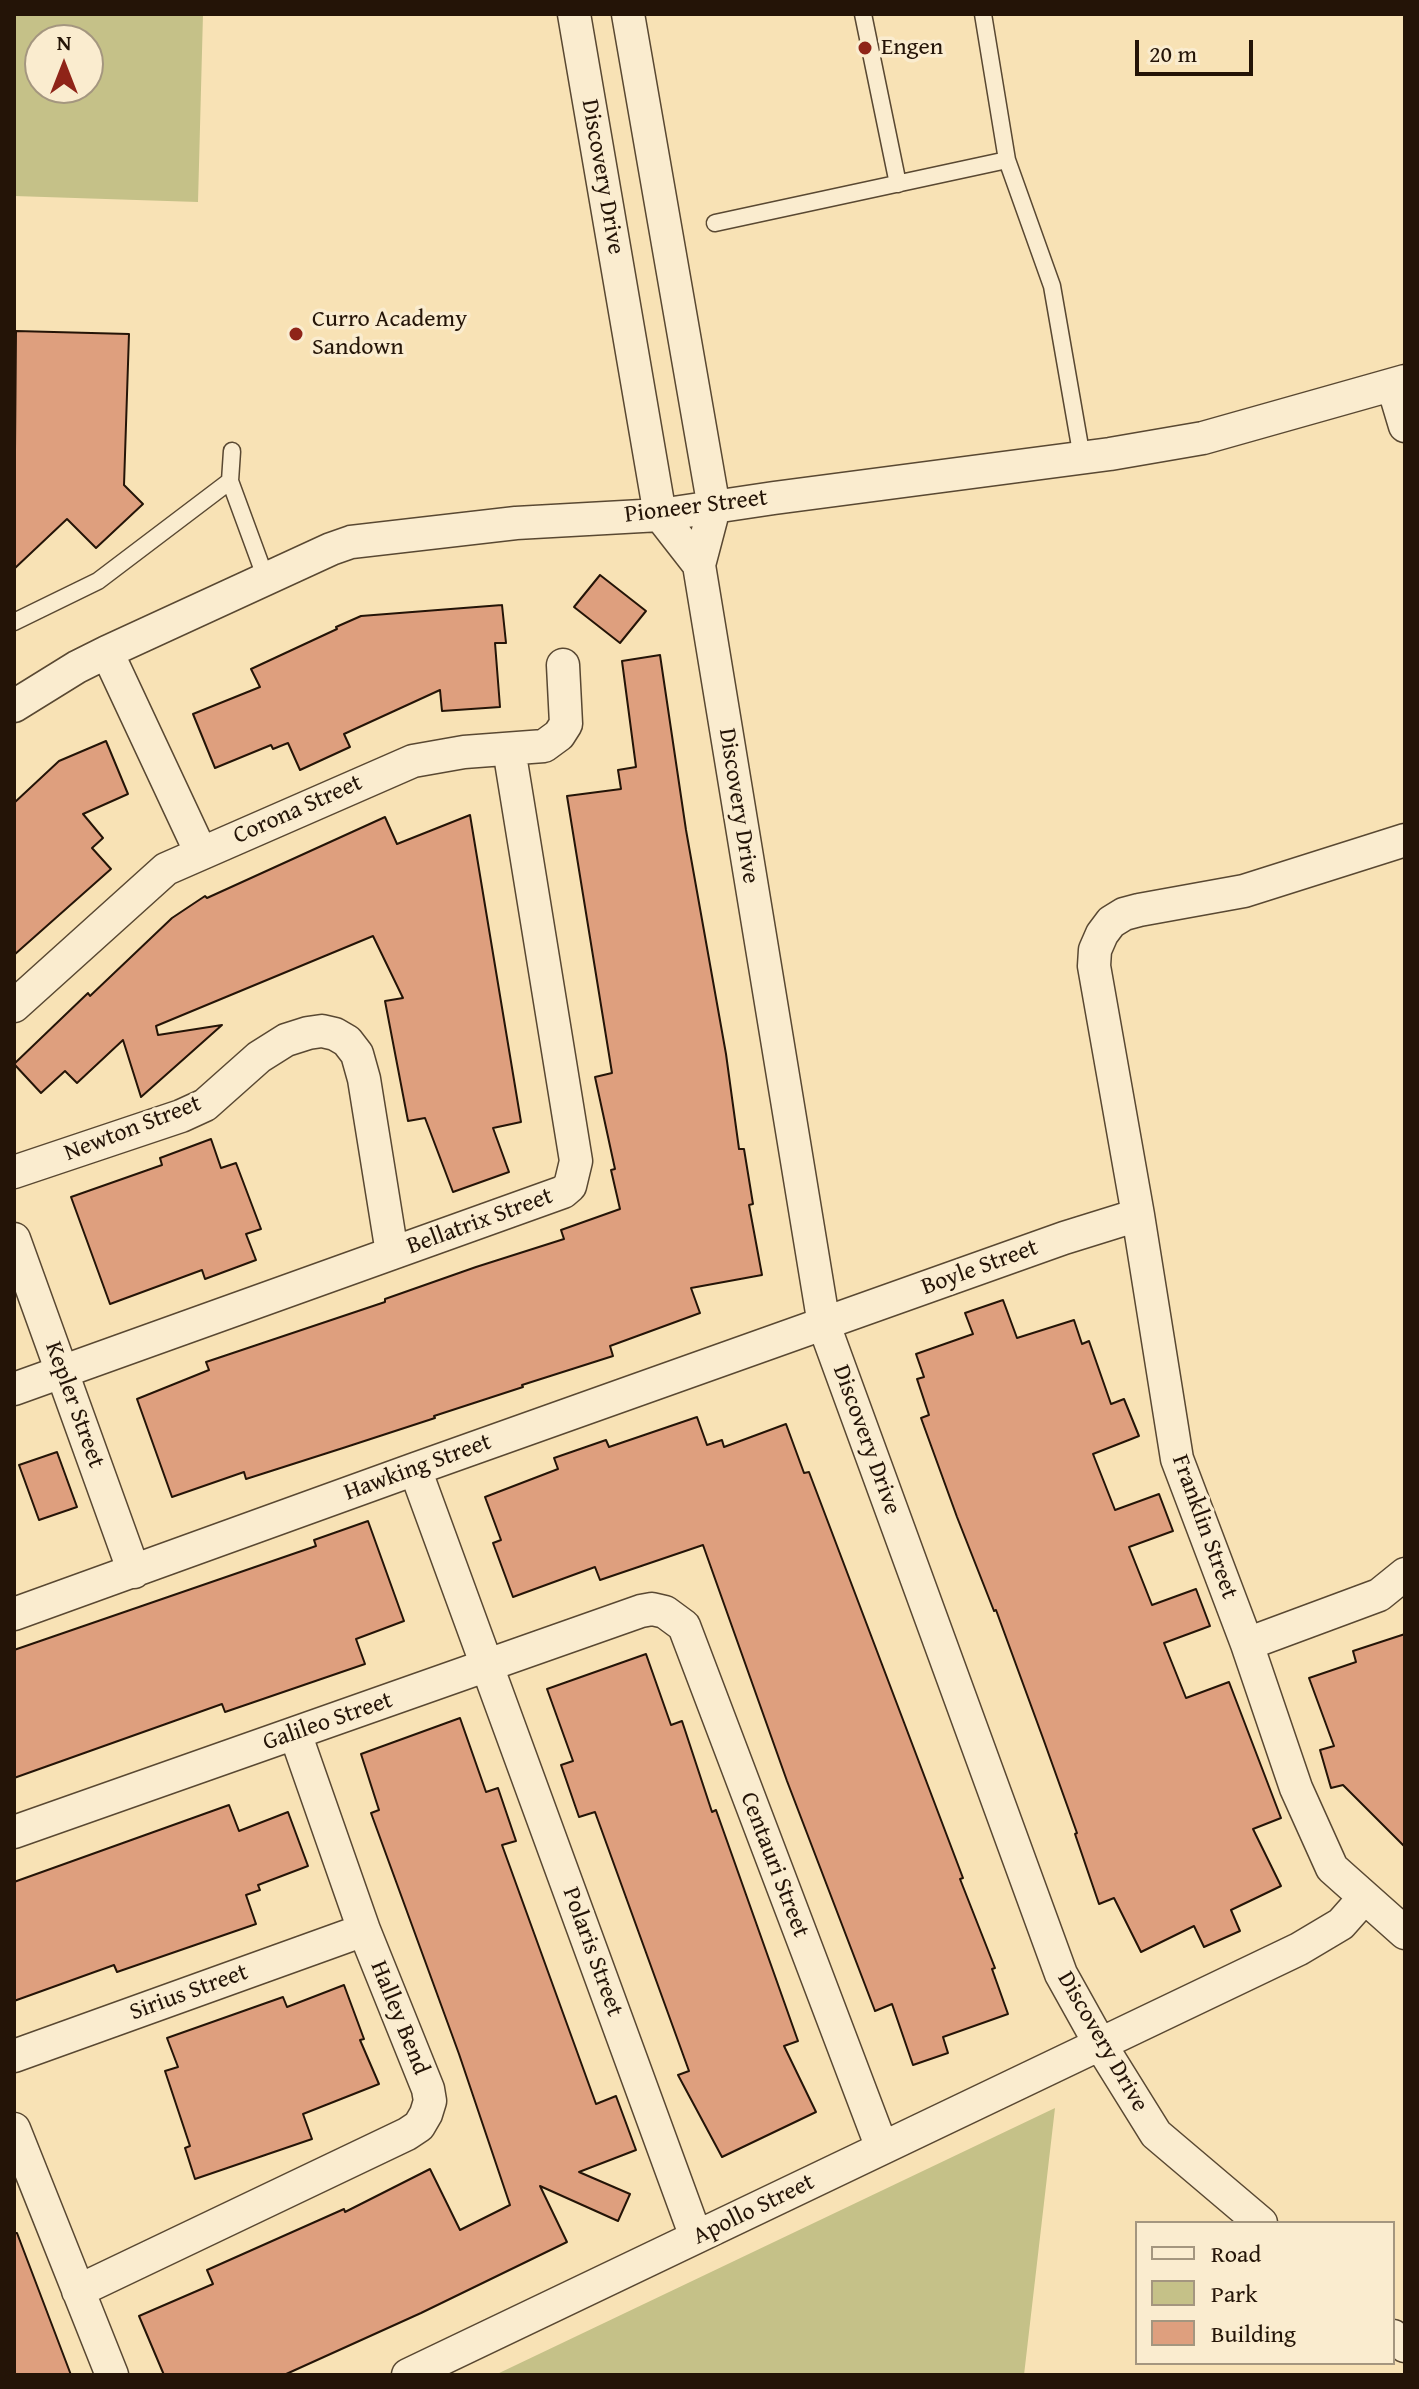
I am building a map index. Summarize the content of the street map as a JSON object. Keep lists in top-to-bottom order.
{
  "streets": {
    "street": [
      "Discovery Drive",
      "Pioneer Street",
      "Corona Street",
      "Newton Street",
      "Bellatrix Street",
      "Boyle Street",
      "Kepler Street",
      "Hawking Street",
      "Franklin Street",
      "Galileo Street",
      "Centauri Street",
      "Polaris Street",
      "Sirius Street",
      "Halley Bend",
      "Apollo Street"
    ]
  },
  "crossings": [
    ["Discovery Drive", "Pioneer Street"],
    ["Discovery Drive", "Boyle Street"],
    ["Discovery Drive", "Hawking Street"],
    ["Discovery Drive", "Apollo Street"],
    ["Corona Street", "Bellatrix Street"],
    ["Newton Street", "Bellatrix Street"],
    ["Bellatrix Street", "Kepler Street"],
    ["Boyle Street", "Hawking Street"],
    ["Boyle Street", "Franklin Street"],
    ["Kepler Street", "Hawking Street"],
    ["Hawking Street", "Polaris Street"],
    ["Franklin Street", "Apollo Street"],
    ["Galileo Street", "Centauri Street"],
    ["Galileo Street", "Polaris Street"],
    ["Galileo Street", "Halley Bend"],
    ["Centauri Street", "Apollo Street"],
    ["Polaris Street", "Apollo Street"],
    ["Sirius Street", "Halley Bend"]
  ],
  "places": ["Engen", "Curro Academy Sandown"],
  "legend": ["Road", "Park", "Building"],
  "scale_bar": "20 m",
  "north": "top"
}
